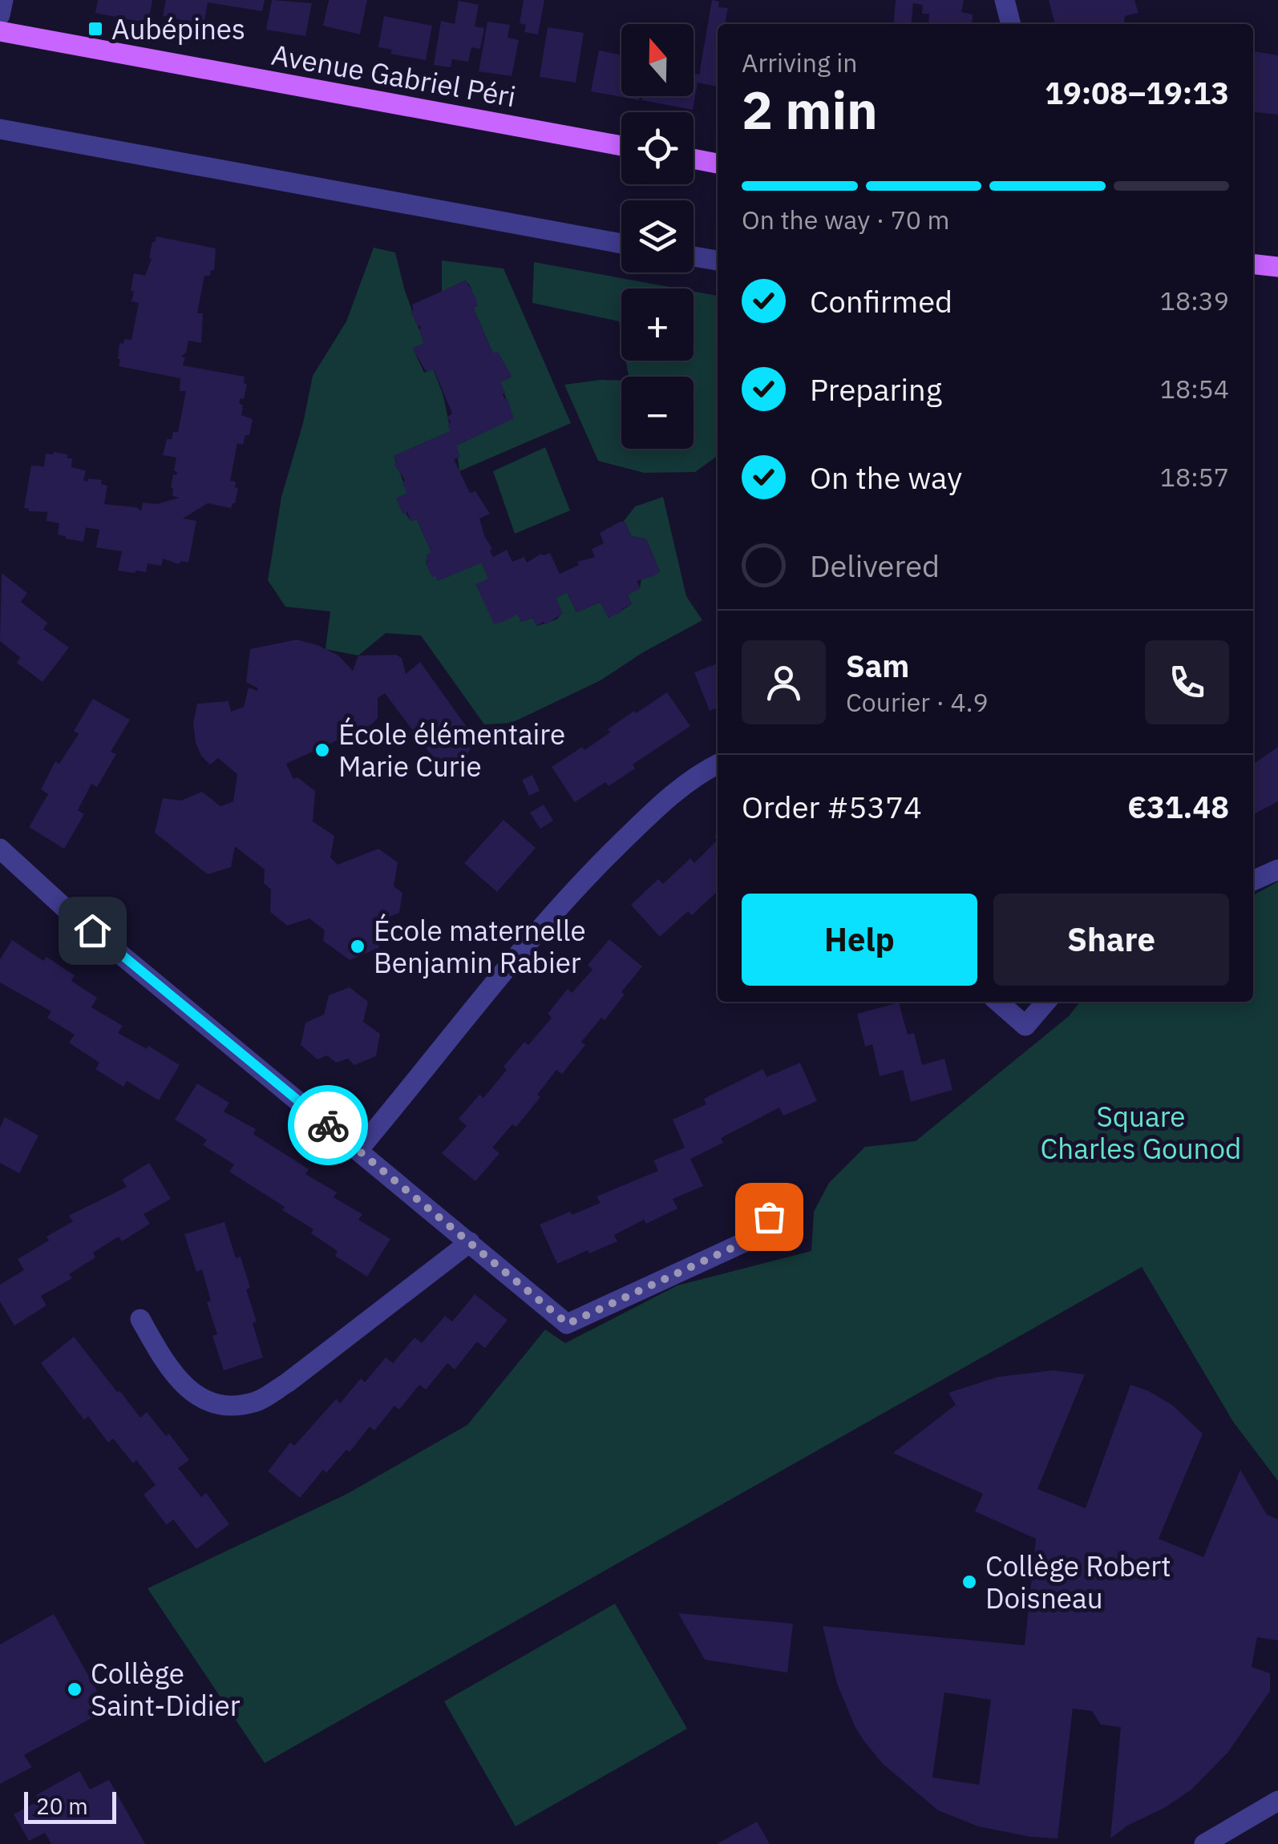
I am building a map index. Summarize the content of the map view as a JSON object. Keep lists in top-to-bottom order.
{
  "streets": {
    "main road": ["Avenue Gabriel Péri"]
  },
  "parks": ["Square Charles Gounod"],
  "places": {
    "transit": ["Aubépines"],
    "other": [
      "École élémentaire Marie Curie",
      "École maternelle Benjamin Rabier",
      "Collège Robert Doisneau",
      "Collège Saint-Didier"
    ]
  },
  "scale_bar": "20 m",
  "north": "top",
  "page": {
    "map_buttons": ["+", "−"],
    "heading": ["2 min", "Arriving in", "19:08–19:13"],
    "panel": [
      "Sam",
      "Courier · 4.9",
      "Order #5374",
      "€31.48"
    ],
    "bar": "On the way · 70 m",
    "list": [
      ["Confirmed", "18:39"],
      ["Preparing", "18:54"],
      ["On the way", "18:57"],
      "Delivered"
    ],
    "buttons": ["Help", "Share"],
    "scale": "20 m"
  }
}
